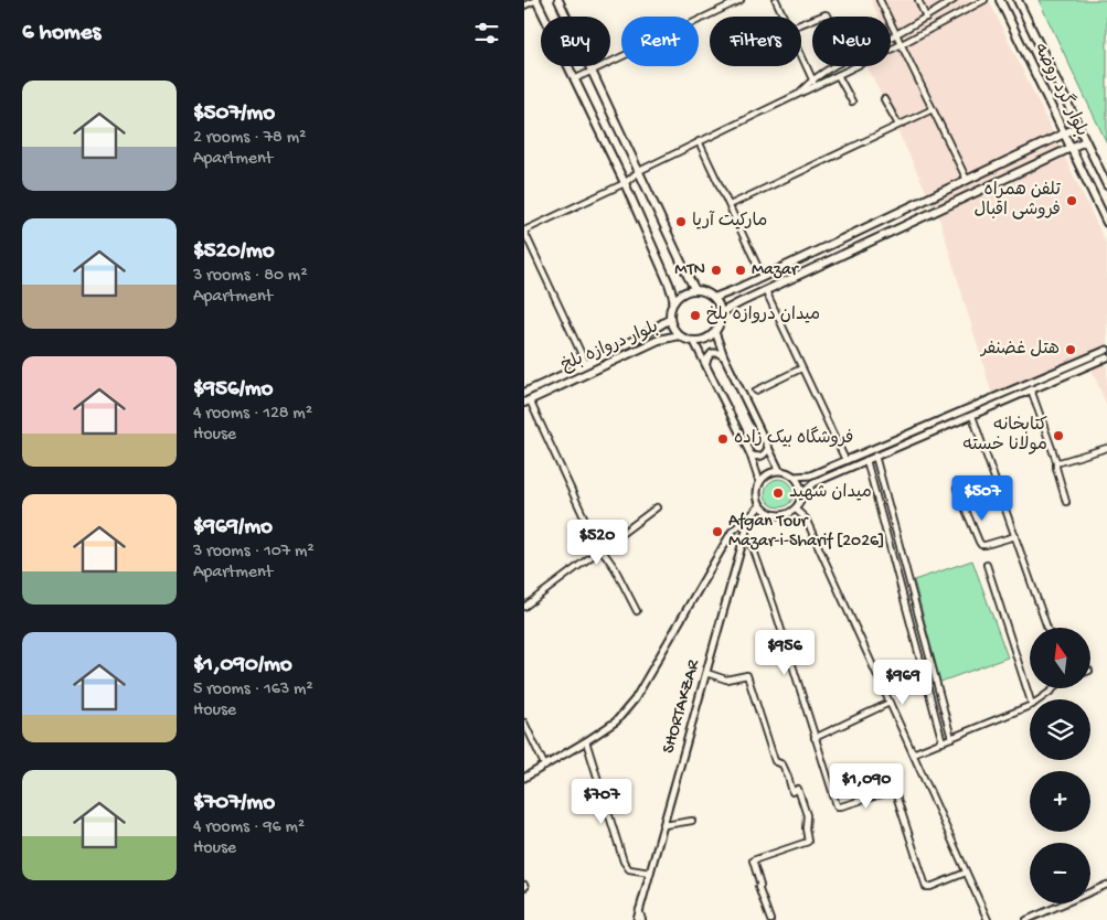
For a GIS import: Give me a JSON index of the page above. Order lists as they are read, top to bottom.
{
  "streets": {
    "main road": ["بلوار گرد روضه", "بلوار دروازه بلخ"],
    "street": ["SHORTAKZAR"]
  },
  "places": [
    "تلفن همراه فروشی اقبال",
    "مارکیت آریا",
    "MTN",
    "Mazar",
    "میدان دروازه بلخ",
    "هتل غضنفر",
    "کتابخانه مولانا خسته",
    "فروشگاه بیک زاده",
    "میدان شهید",
    "Afgan Tour Mazar-i-Sharif [2026]"
  ],
  "north": "top",
  "page": {
    "heading": "6 homes",
    "chip": [
      "Buy",
      "Rent",
      "Filters",
      "New"
    ],
    "list": [
      {
        "name": "$507/mo",
        "note": "2 rooms · 78 m² · Apartment"
      },
      {
        "name": "$520/mo",
        "note": "3 rooms · 80 m² · Apartment"
      },
      {
        "name": "$956/mo",
        "note": "4 rooms · 128 m² · House"
      },
      {
        "name": "$969/mo",
        "note": "3 rooms · 107 m² · Apartment"
      },
      {
        "name": "$1,090/mo",
        "note": "5 rooms · 163 m² · House"
      },
      {
        "name": "$707/mo",
        "note": "4 rooms · 96 m² · House"
      }
    ],
    "price": [
      "$507",
      "$520",
      "$956",
      "$969",
      "$1,090",
      "$707"
    ],
    "map_buttons": ["+", "−"]
  }
}
